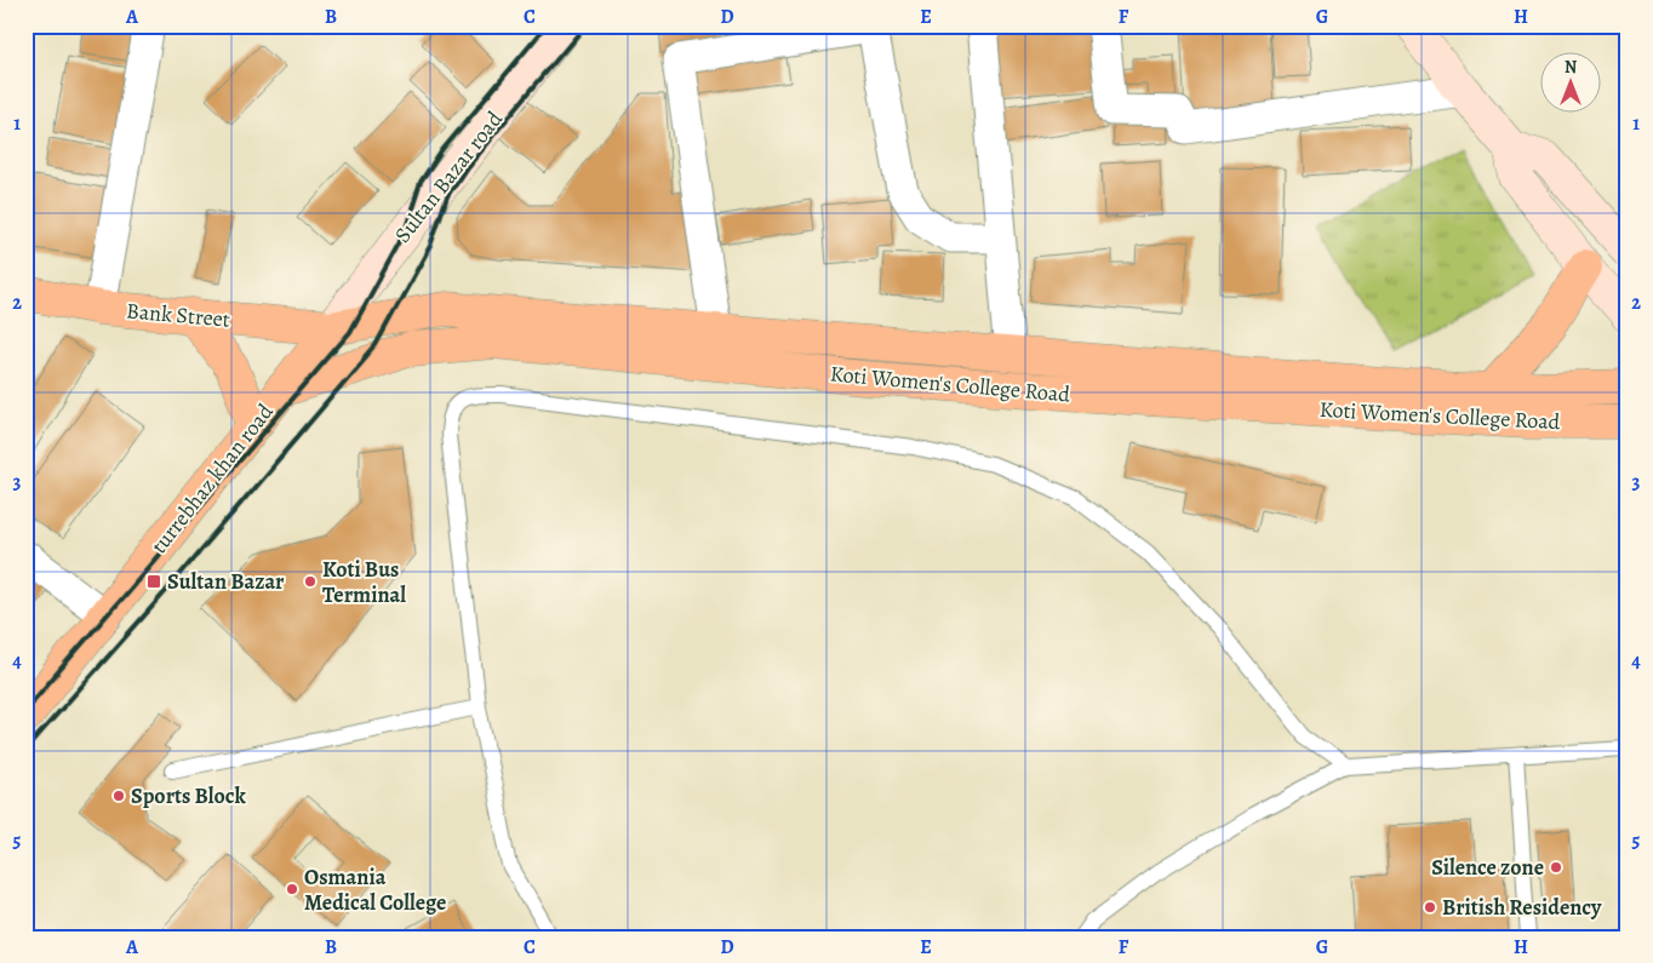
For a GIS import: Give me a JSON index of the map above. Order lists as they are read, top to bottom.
{
  "streets": {
    "main road": [
      "Sultan Bazar road",
      "Bank Street",
      "Koti Women's College Road",
      "turrebhaz khan road"
    ]
  },
  "crossings": [
    ["Sultan Bazar road", "Bank Street"],
    ["Sultan Bazar road", "Koti Women's College Road"],
    ["Sultan Bazar road", "turrebhaz khan road"],
    ["Bank Street", "Koti Women's College Road"],
    ["Bank Street", "turrebhaz khan road"],
    ["Koti Women's College Road", "turrebhaz khan road"]
  ],
  "places": {
    "transit": ["Sultan Bazar"],
    "other": [
      "Koti Bus Terminal",
      "Sports Block",
      "Silence zone",
      "Osmania Medical College",
      "British Residency"
    ]
  },
  "north": "top",
  "grid": {
    "columns": [
      "A",
      "B",
      "C",
      "D",
      "E",
      "F",
      "G",
      "H"
    ],
    "rows": [
      "1",
      "2",
      "3",
      "4",
      "5"
    ]
  }
}
